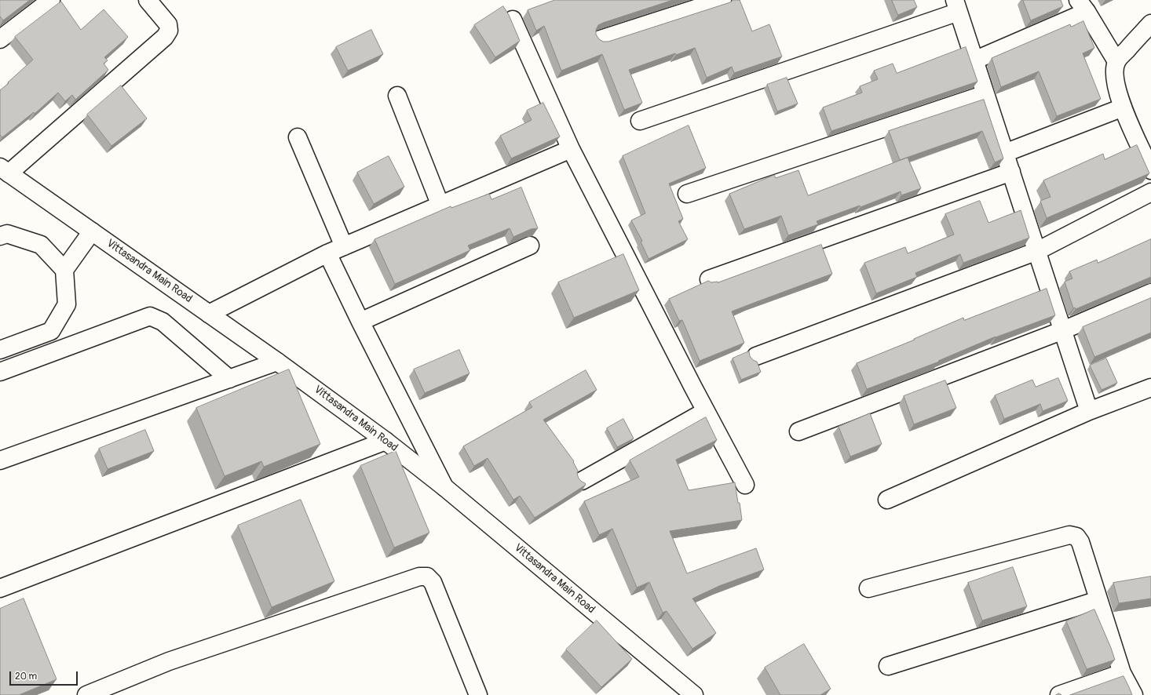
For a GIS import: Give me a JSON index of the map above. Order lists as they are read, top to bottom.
{
  "streets": {
    "street": ["Vittasandra Main Road"]
  },
  "scale_bar": "20 m"
}
